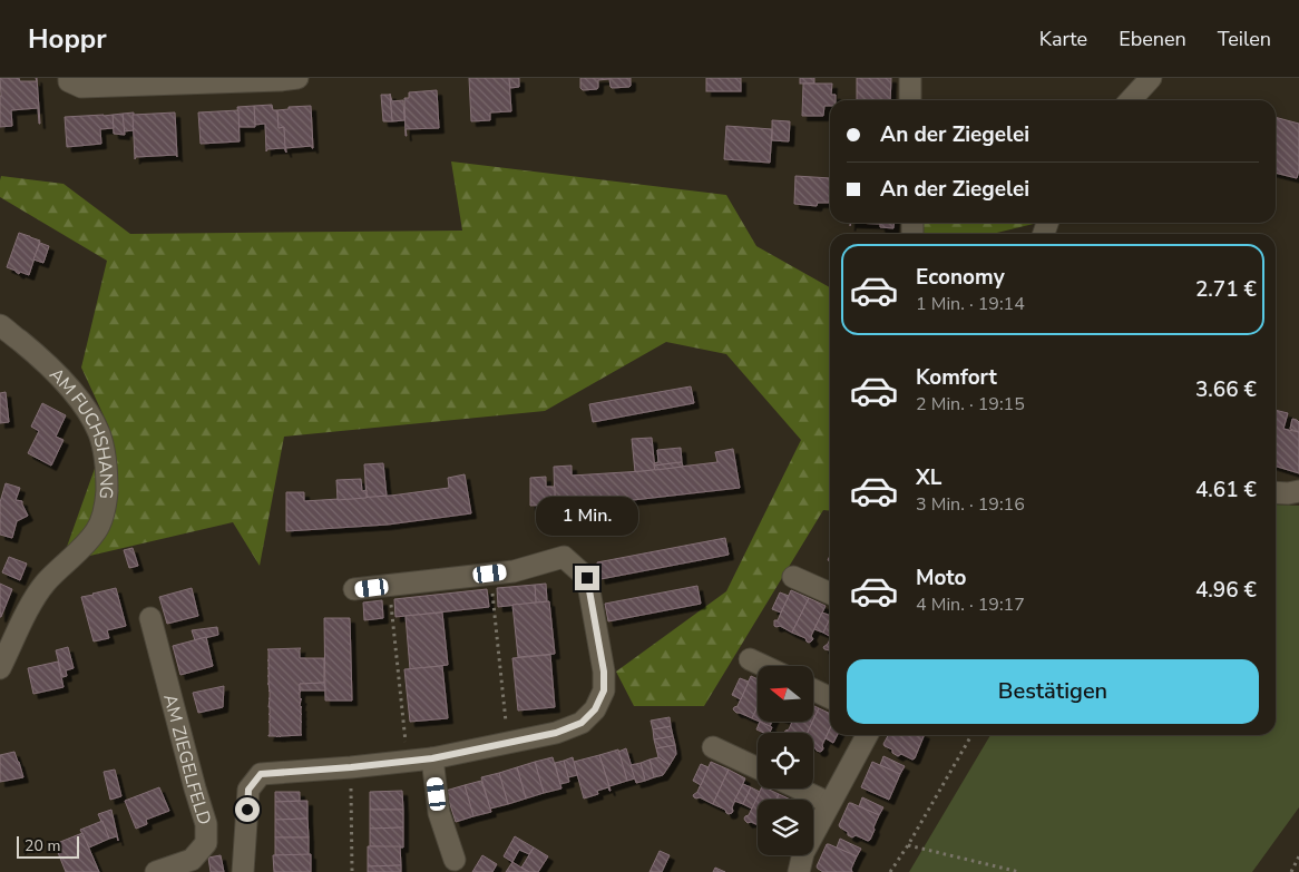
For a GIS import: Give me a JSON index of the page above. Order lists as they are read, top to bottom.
{
  "streets": {
    "street": ["AM FUCHSHANG", "AM ZIEGELFELD"]
  },
  "scale_bar": "20 m",
  "north": "left",
  "page": {
    "header": "Hoppr",
    "nav": ["Karte", "Ebenen", "Teilen"],
    "banner": ["An der Ziegelei", "An der Ziegelei"],
    "list": [
      {
        "name": "Economy",
        "note": "1 Min. · 19:14",
        "value": "2.71 €"
      },
      {
        "name": "Komfort",
        "note": "2 Min. · 19:15",
        "value": "3.66 €"
      },
      {
        "name": "XL",
        "note": "3 Min. · 19:16",
        "value": "4.61 €"
      },
      {
        "name": "Moto",
        "note": "4 Min. · 19:17",
        "value": "4.96 €"
      }
    ],
    "bubble": "1 Min.",
    "buttons": "Bestätigen",
    "scale": "20 m"
  }
}
